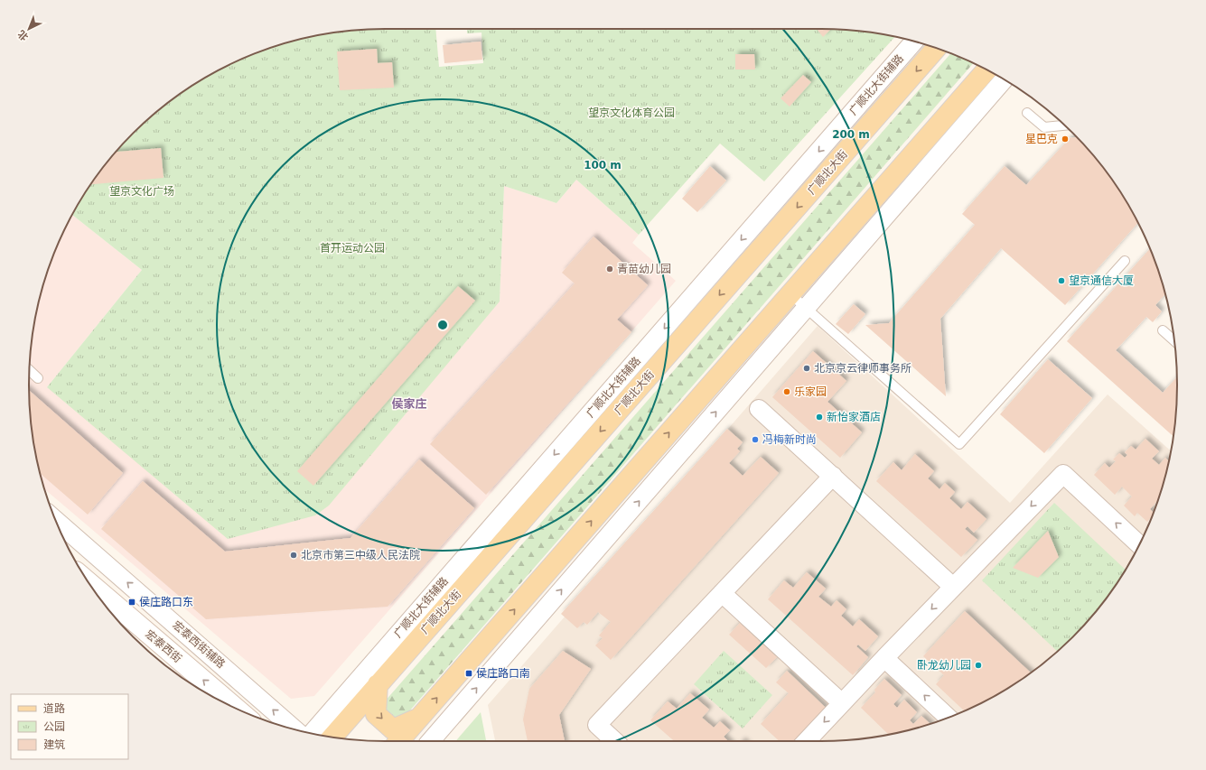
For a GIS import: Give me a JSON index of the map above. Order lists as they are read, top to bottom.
{
  "streets": {
    "main road": ["广顺北大街"],
    "street": ["广顺北大街辅路", "宏泰西街辅路", "宏泰西街"]
  },
  "one_way": ["宏泰西街辅路", "宏泰西街"],
  "districts": ["侯家庄"],
  "parks": ["望京文化体育公园", "望京文化广场", "首开运动公园"],
  "places": {
    "other": [
      "星巴克",
      "青苗幼儿园",
      "望京通信大厦",
      "北京京云律师事务所",
      "乐家园",
      "新怡家酒店",
      "冯梅新时尚",
      "北京市第三中级人民法院",
      "卧龙幼儿园"
    ],
    "transit": ["侯庄路口东", "侯庄路口南"]
  },
  "legend": ["道路", "公园", "建筑"],
  "north": "bottom left",
  "rings": ["200 m", "100 m"]
}
